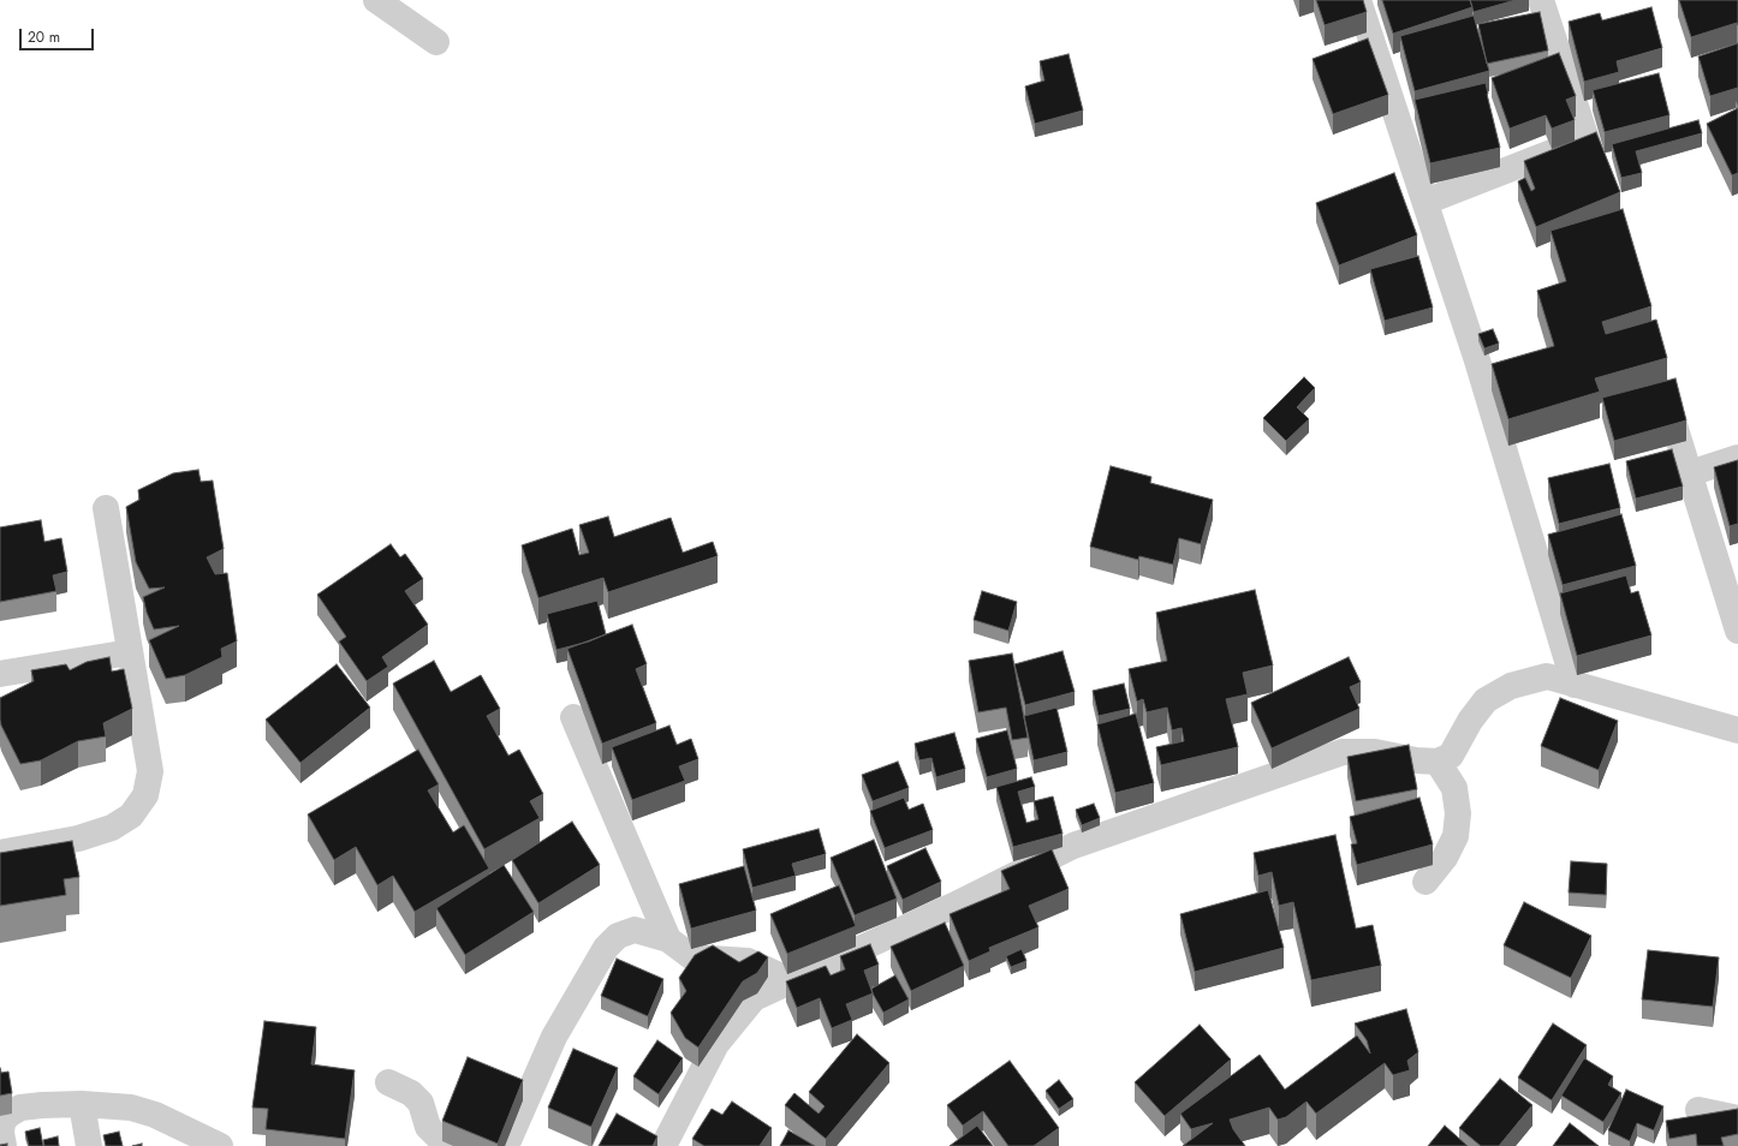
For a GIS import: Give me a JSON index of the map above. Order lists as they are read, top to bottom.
{
  "scale_bar": "20 m"
}
